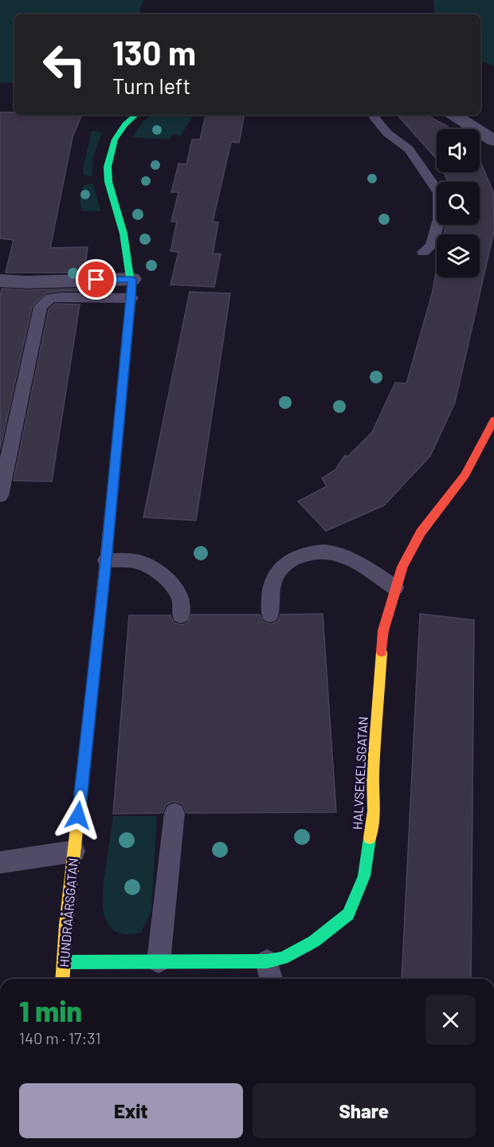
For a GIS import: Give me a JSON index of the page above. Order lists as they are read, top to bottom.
{
  "streets": {
    "street": ["HALVSEKELSGATAN", "HUNDRAÅRSGATAN"]
  },
  "crossings": [
    ["HALVSEKELSGATAN", "HUNDRAÅRSGATAN"]
  ],
  "page": {
    "turn": ["130 m", "Turn left"],
    "heading": ["1 min", "140 m · 17:31"],
    "buttons": ["Exit", "Share"]
  }
}
